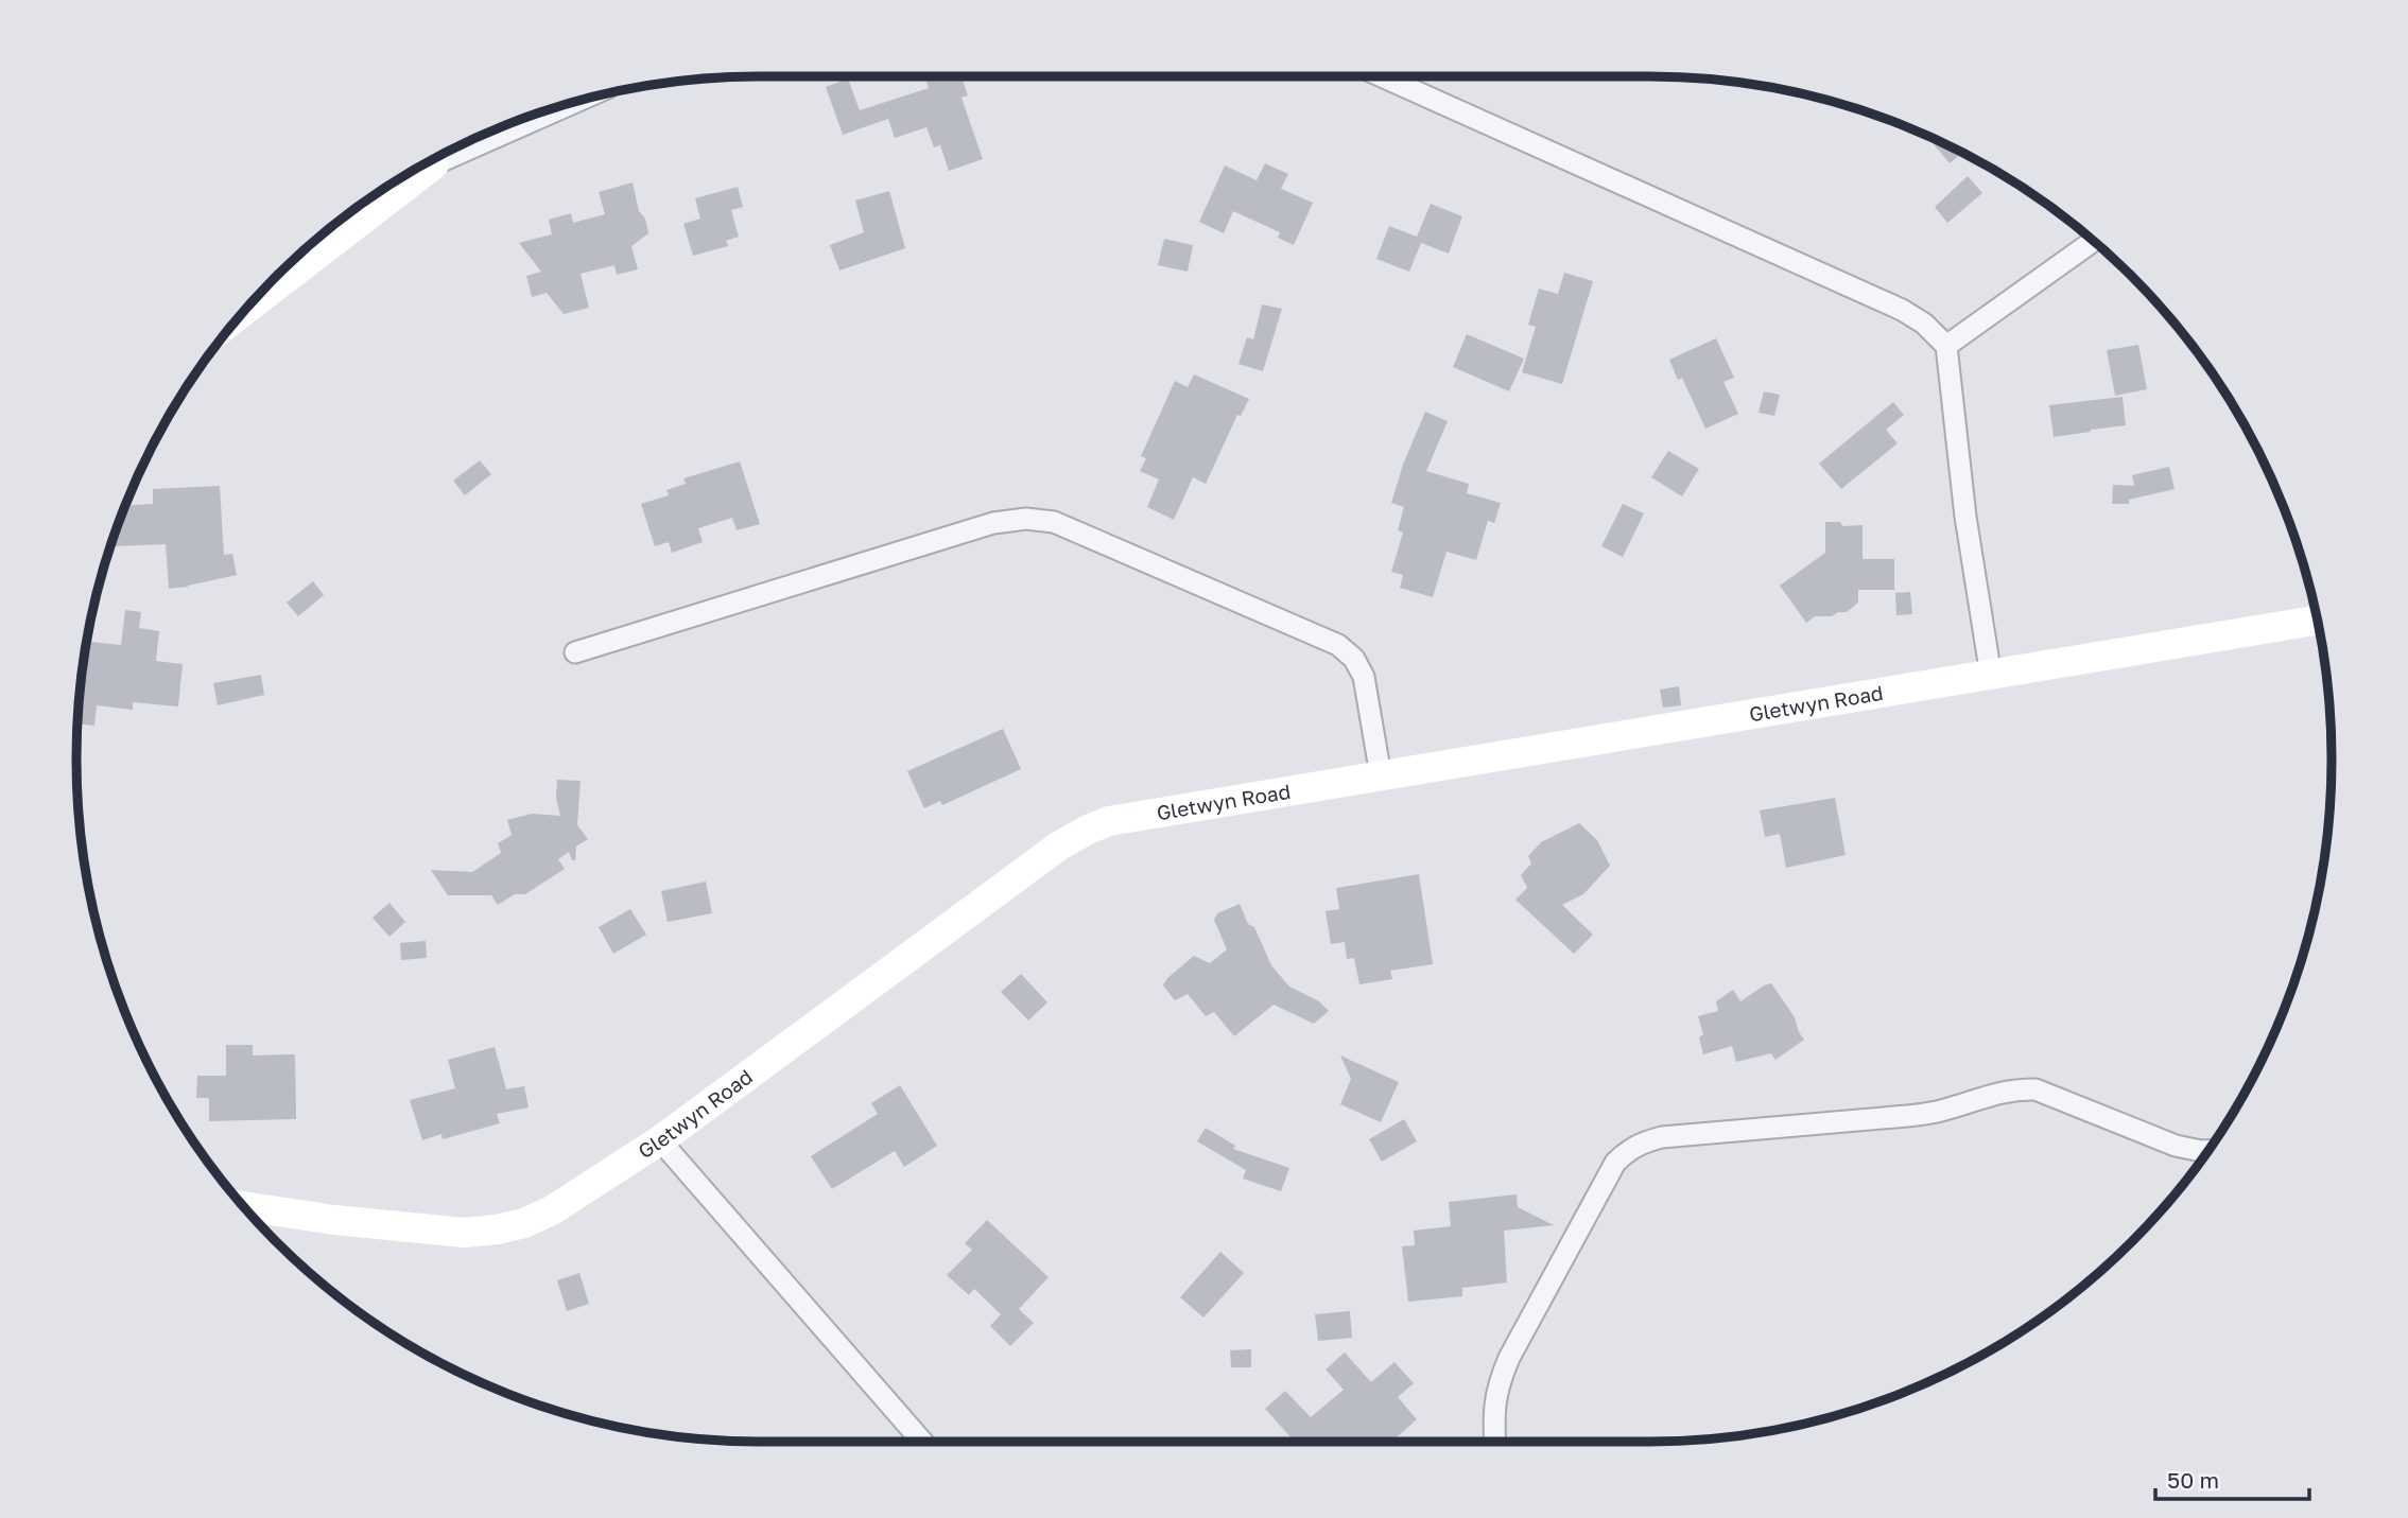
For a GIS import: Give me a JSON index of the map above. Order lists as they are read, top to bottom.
{
  "streets": {
    "street": ["Gletwyn Road"]
  },
  "scale_bar": "50 m"
}
